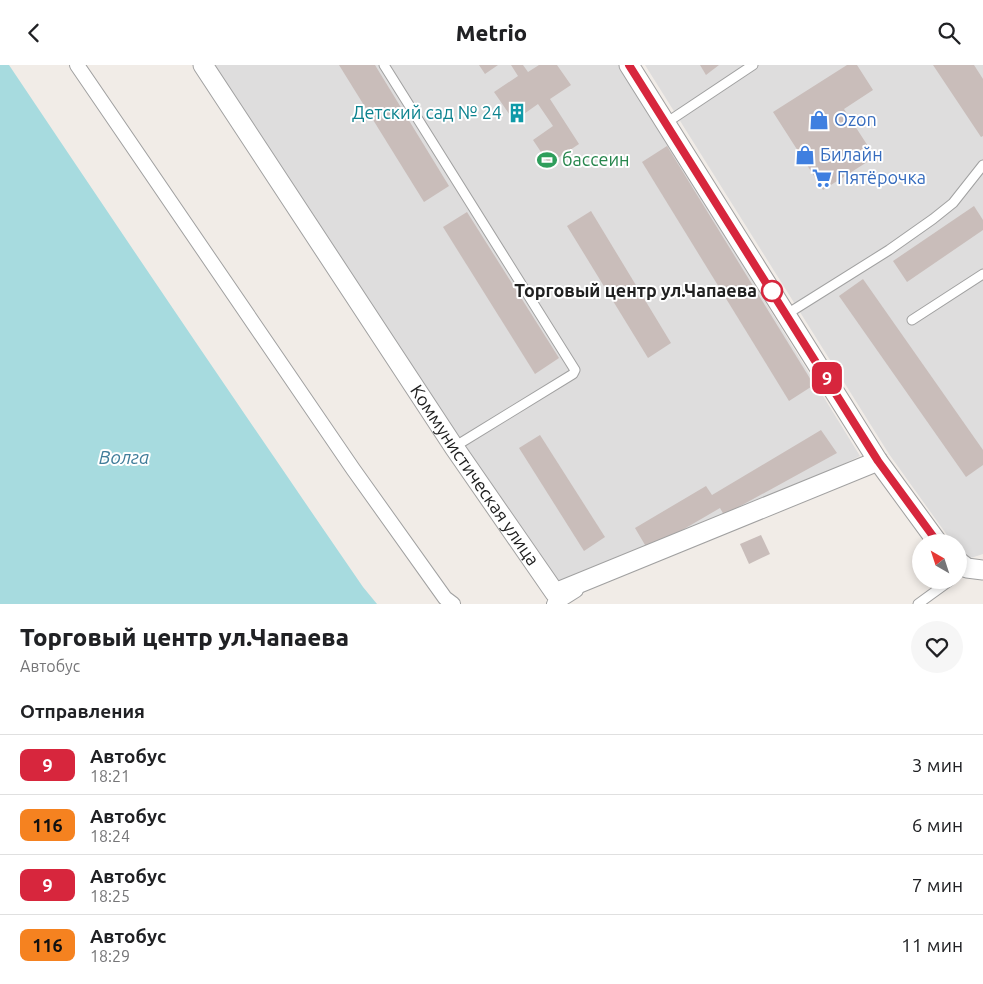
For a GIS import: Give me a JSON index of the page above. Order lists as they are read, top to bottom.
{
  "streets": {
    "street": ["Коммунистическая улица"]
  },
  "water": ["Волга"],
  "places": {
    "building": ["Детский сад № 24"],
    "shop": ["Ozon", "Билайн"],
    "sports": ["бассеин"],
    "supermarket": ["Пятёрочка"],
    "other": ["Торговый центр ул.Чапаева"]
  },
  "lines": ["bus line 9"],
  "north": "top left",
  "page": {
    "header": "Metrio",
    "on_map": "9",
    "heading": [
      ["Торговый центр ул.Чапаева", "Автобус"],
      "Отправления"
    ],
    "list": [
      {
        "mark": "9",
        "name": "Автобус",
        "note": "18:21",
        "value": "3 мин"
      },
      {
        "mark": "116",
        "name": "Автобус",
        "note": "18:24",
        "value": "6 мин"
      },
      {
        "mark": "9",
        "name": "Автобус",
        "note": "18:25",
        "value": "7 мин"
      },
      {
        "mark": "116",
        "name": "Автобус",
        "note": "18:29",
        "value": "11 мин"
      }
    ]
  }
}
